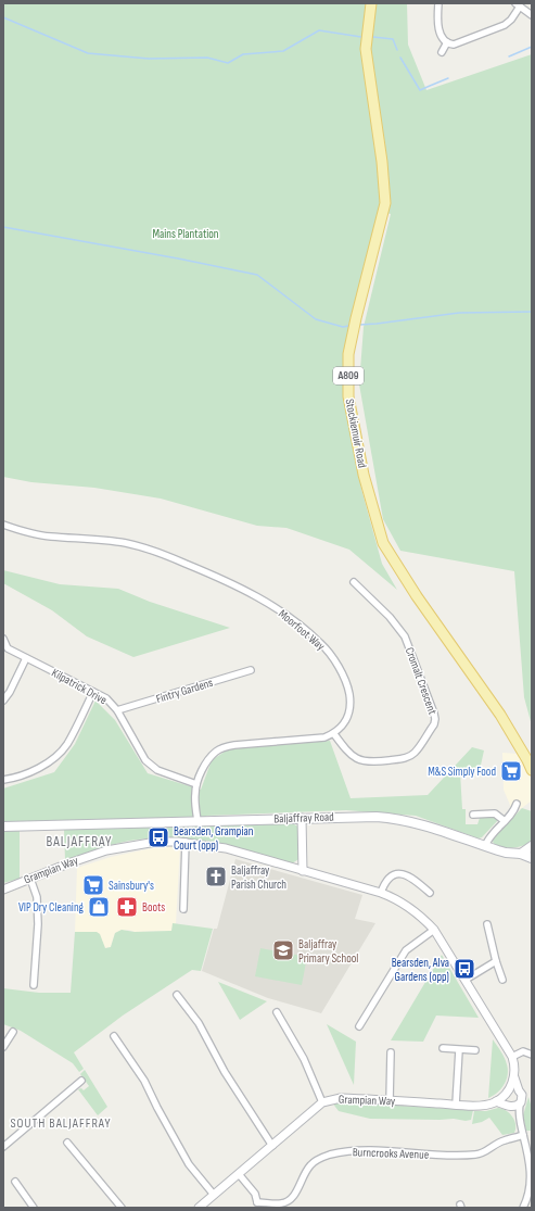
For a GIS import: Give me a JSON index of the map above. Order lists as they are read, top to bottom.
{
  "streets": {
    "main road": ["A809", "Stockiemuir Road", "Baljaffray Road"],
    "street": [
      "Moorfoot Way",
      "Cromalt Crescent",
      "Kilpatrick Drive",
      "Fintry Gardens",
      "Grampian Way",
      "Burncrooks Avenue"
    ]
  },
  "crossings": [
    ["Moorfoot Way", "Cromalt Crescent"],
    ["Kilpatrick Drive", "Fintry Gardens"],
    ["Grampian Way", "Burncrooks Avenue"]
  ],
  "districts": ["BALJAFFRAY", "SOUTH BALJAFFRAY"],
  "parks": ["Mains Plantation"],
  "places": {
    "supermarket": ["M&S Simply Food", "Sainsbury's"],
    "bus stop": ["Bearsden, Grampian Court (opp)", "Bearsden, Alva Gardens (opp)"],
    "church": ["Baljaffray Parish Church"],
    "shop": ["VIP Dry Cleaning"],
    "pharmacy": ["Boots"],
    "school or university": ["Baljaffray Primary School"]
  }
}
